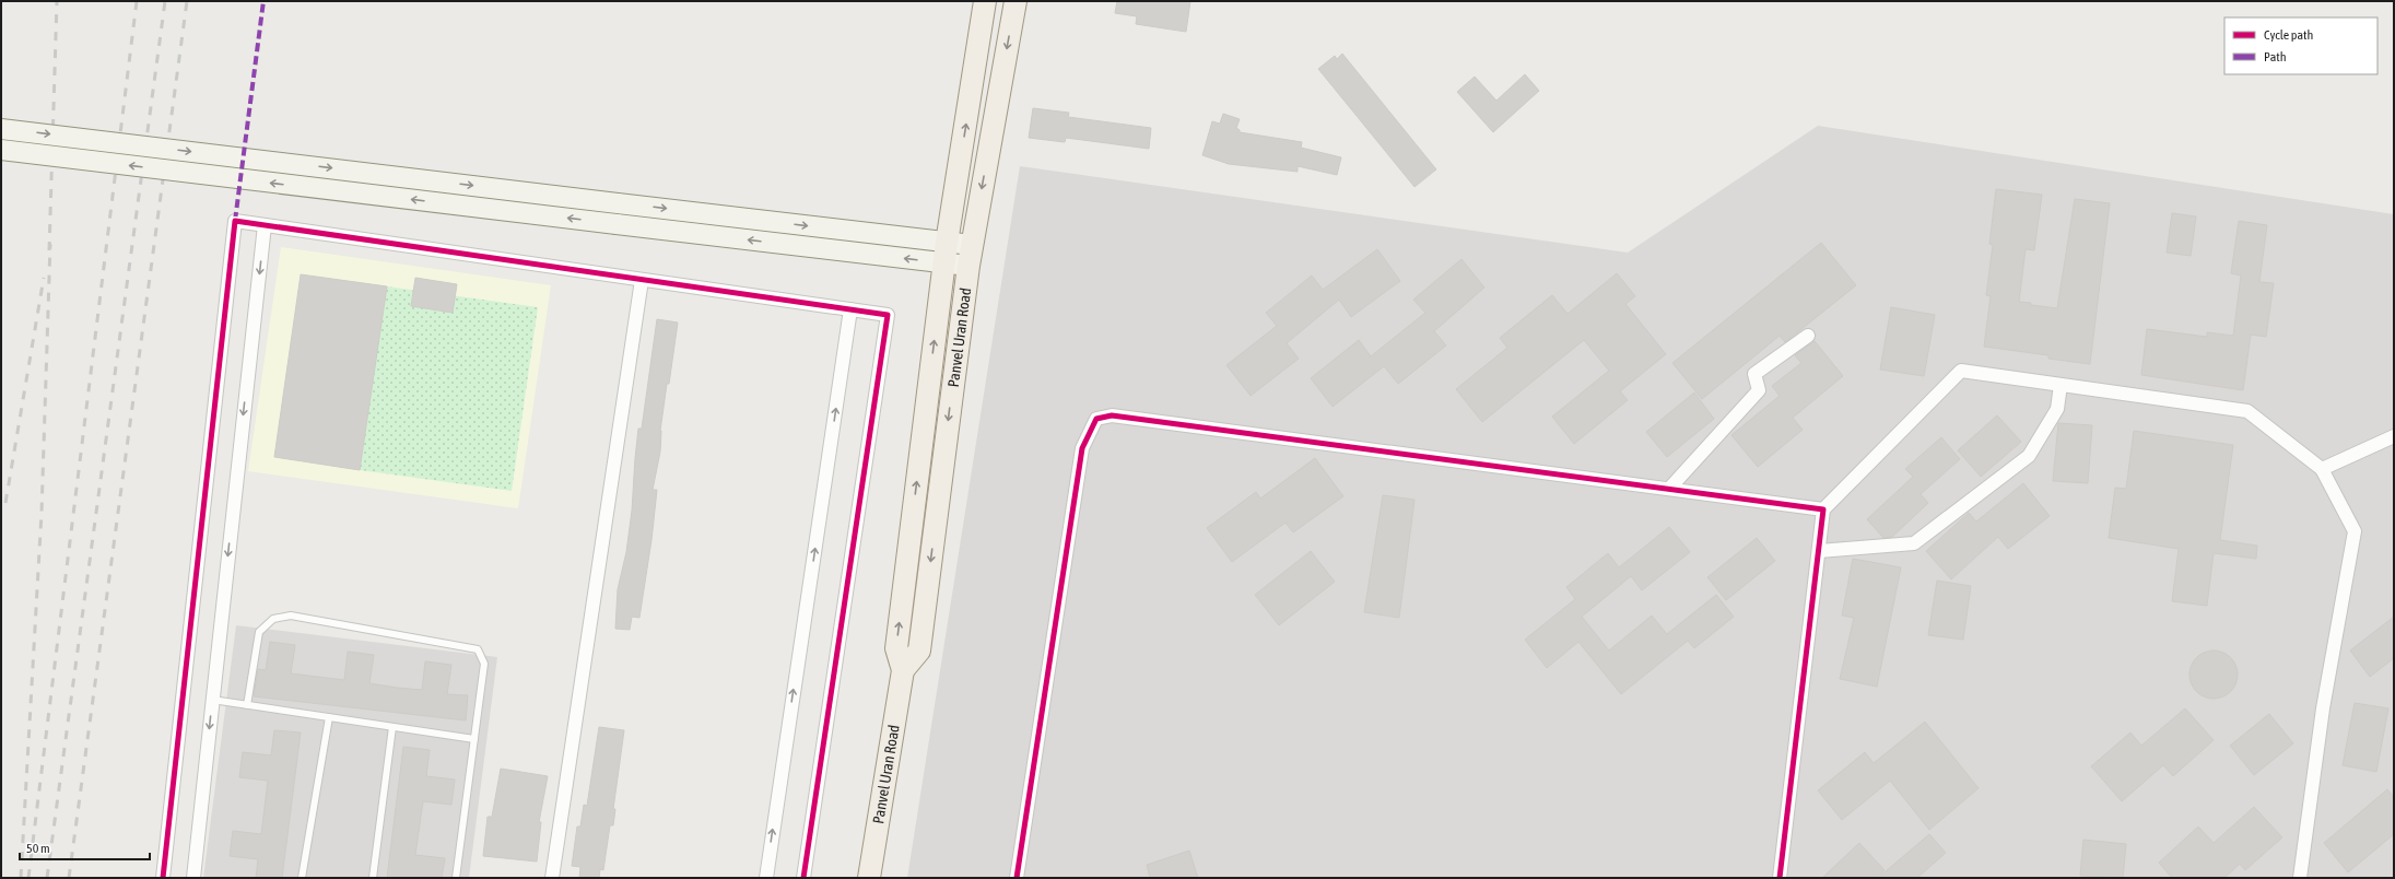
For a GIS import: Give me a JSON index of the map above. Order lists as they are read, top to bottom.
{
  "streets": {
    "main road": ["Panvel Uran Road"]
  },
  "legend": ["Cycle path", "Path"],
  "scale_bar": "50 m"
}
